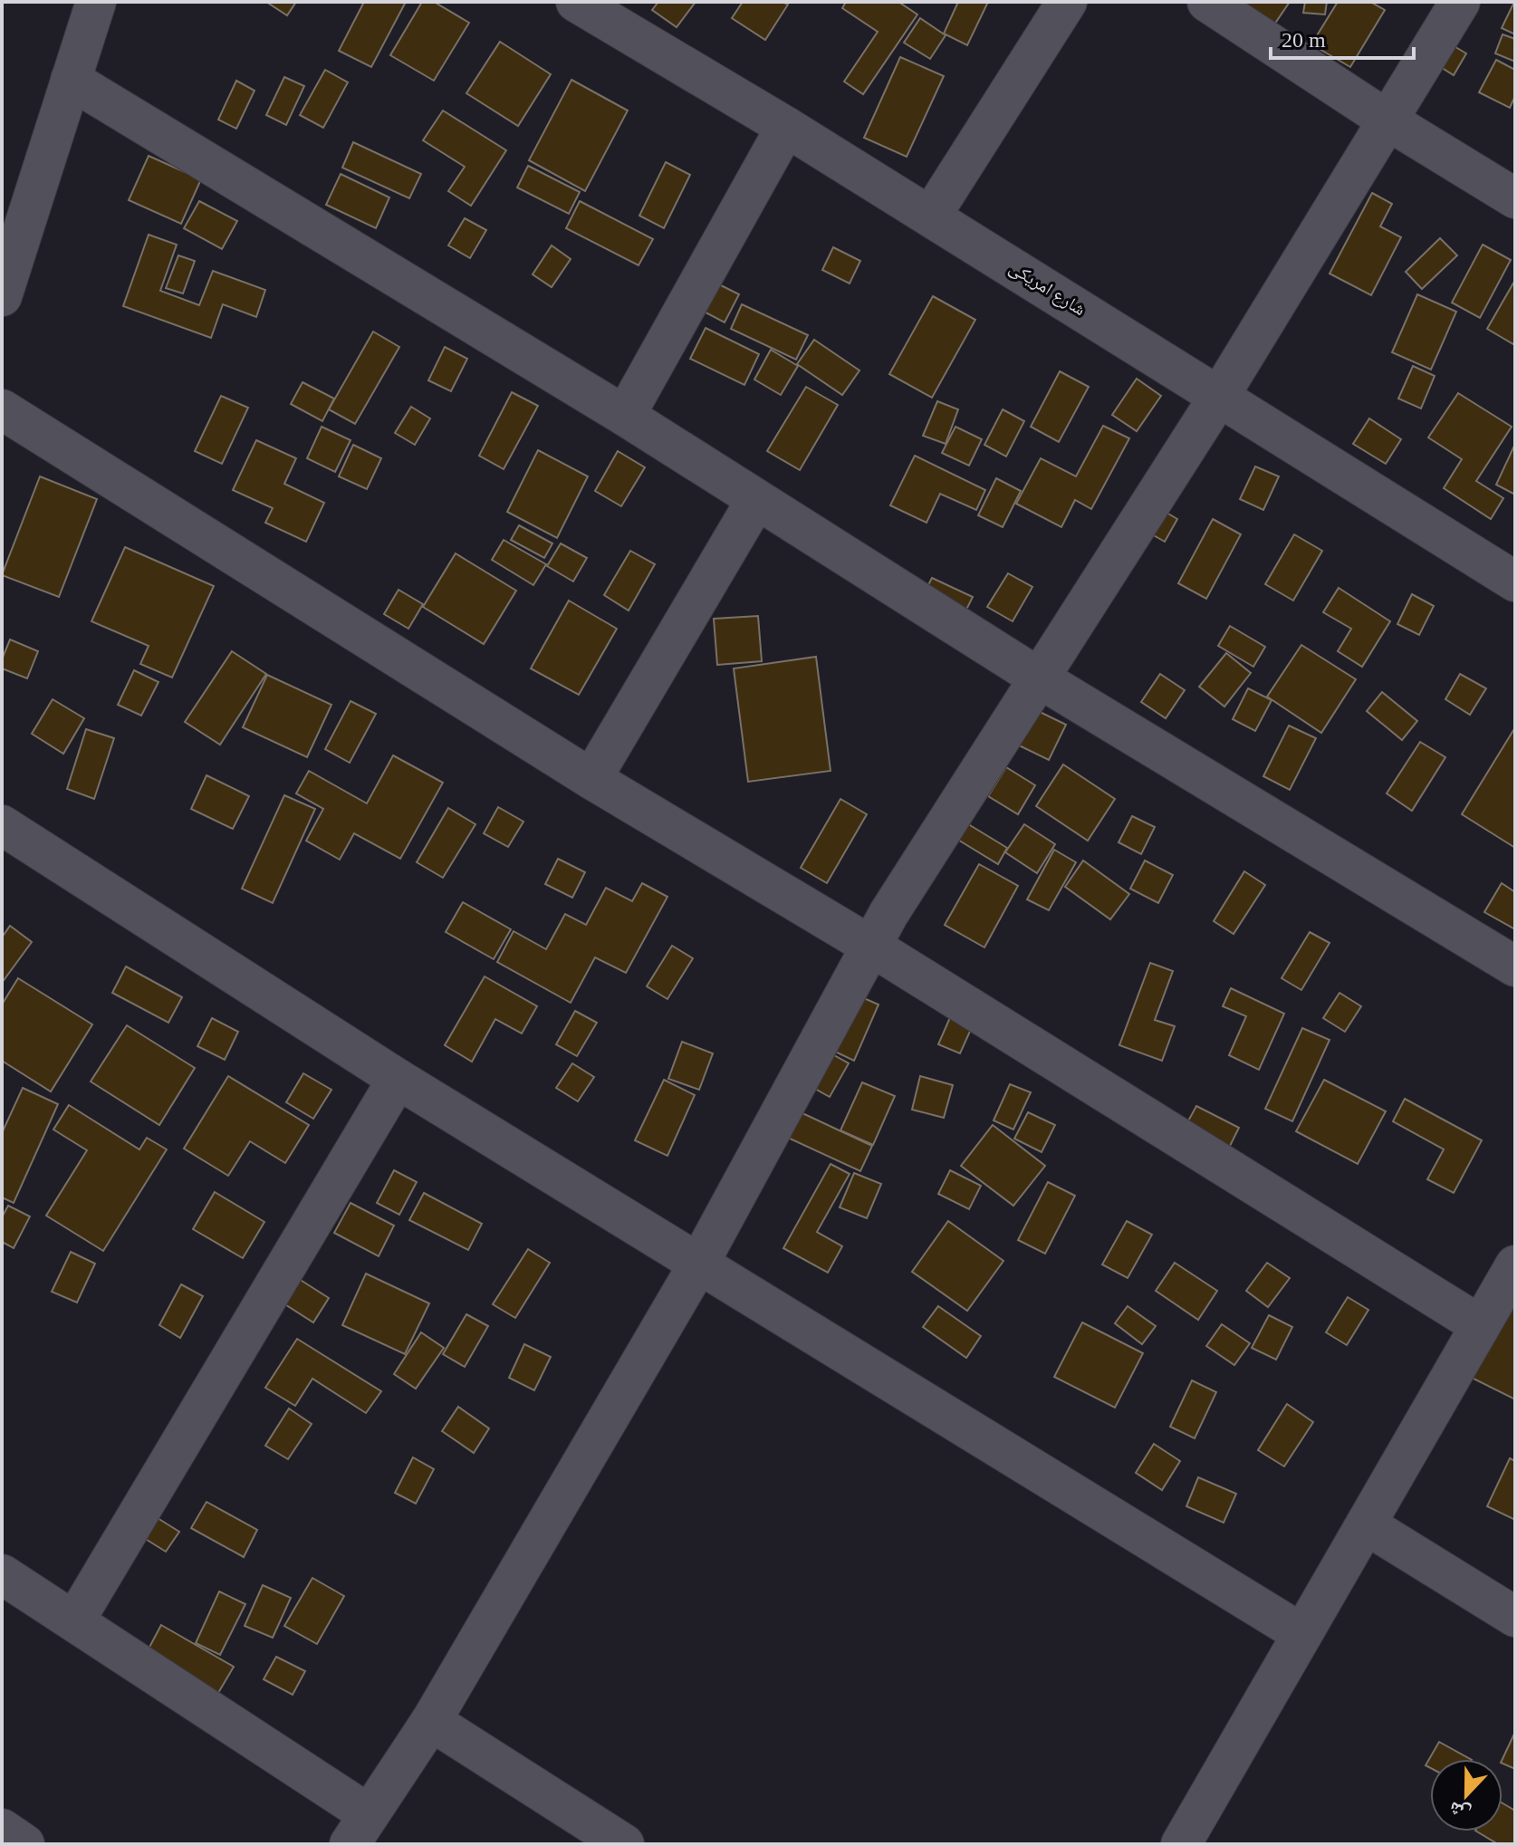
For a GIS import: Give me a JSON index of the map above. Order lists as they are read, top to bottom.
{
  "streets": {
    "street": ["شارع امريكى"]
  },
  "scale_bar": "20 m",
  "north": "bottom"
}
